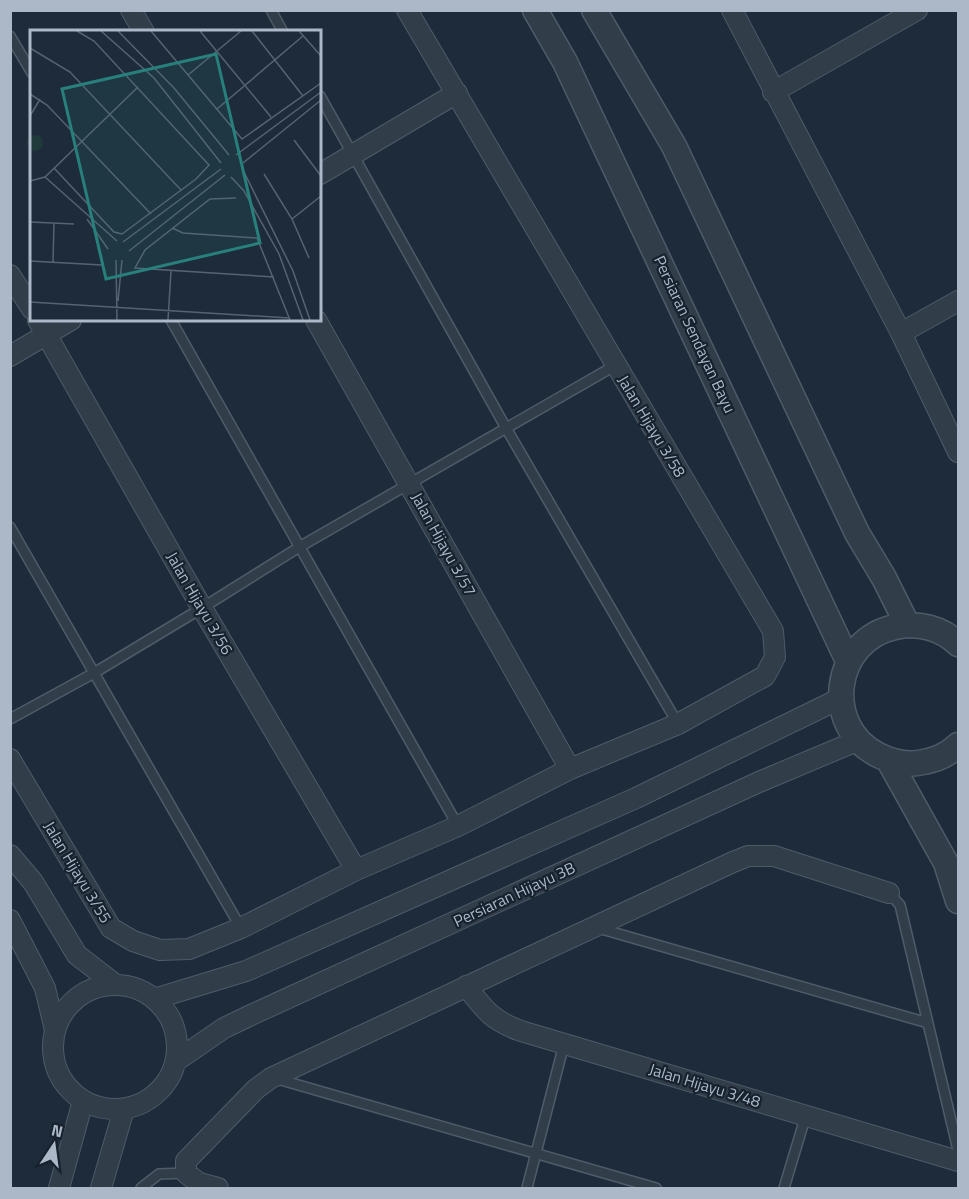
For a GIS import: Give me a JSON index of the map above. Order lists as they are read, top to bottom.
{
  "streets": {
    "street": [
      "Persiaran Sendayan Bayu",
      "Jalan Hijayu 3/58",
      "Jalan Hijayu 3/57",
      "Jalan Hijayu 3/56",
      "Jalan Hijayu 3/55",
      "Persiaran Hijayu 3B",
      "Jalan Hijayu 3/48"
    ]
  },
  "crossings": [
    ["Jalan Hijayu 3/58", "Jalan Hijayu 3/57"],
    ["Jalan Hijayu 3/58", "Jalan Hijayu 3/55"],
    ["Jalan Hijayu 3/56", "Jalan Hijayu 3/55"]
  ],
  "north": "top"
}
